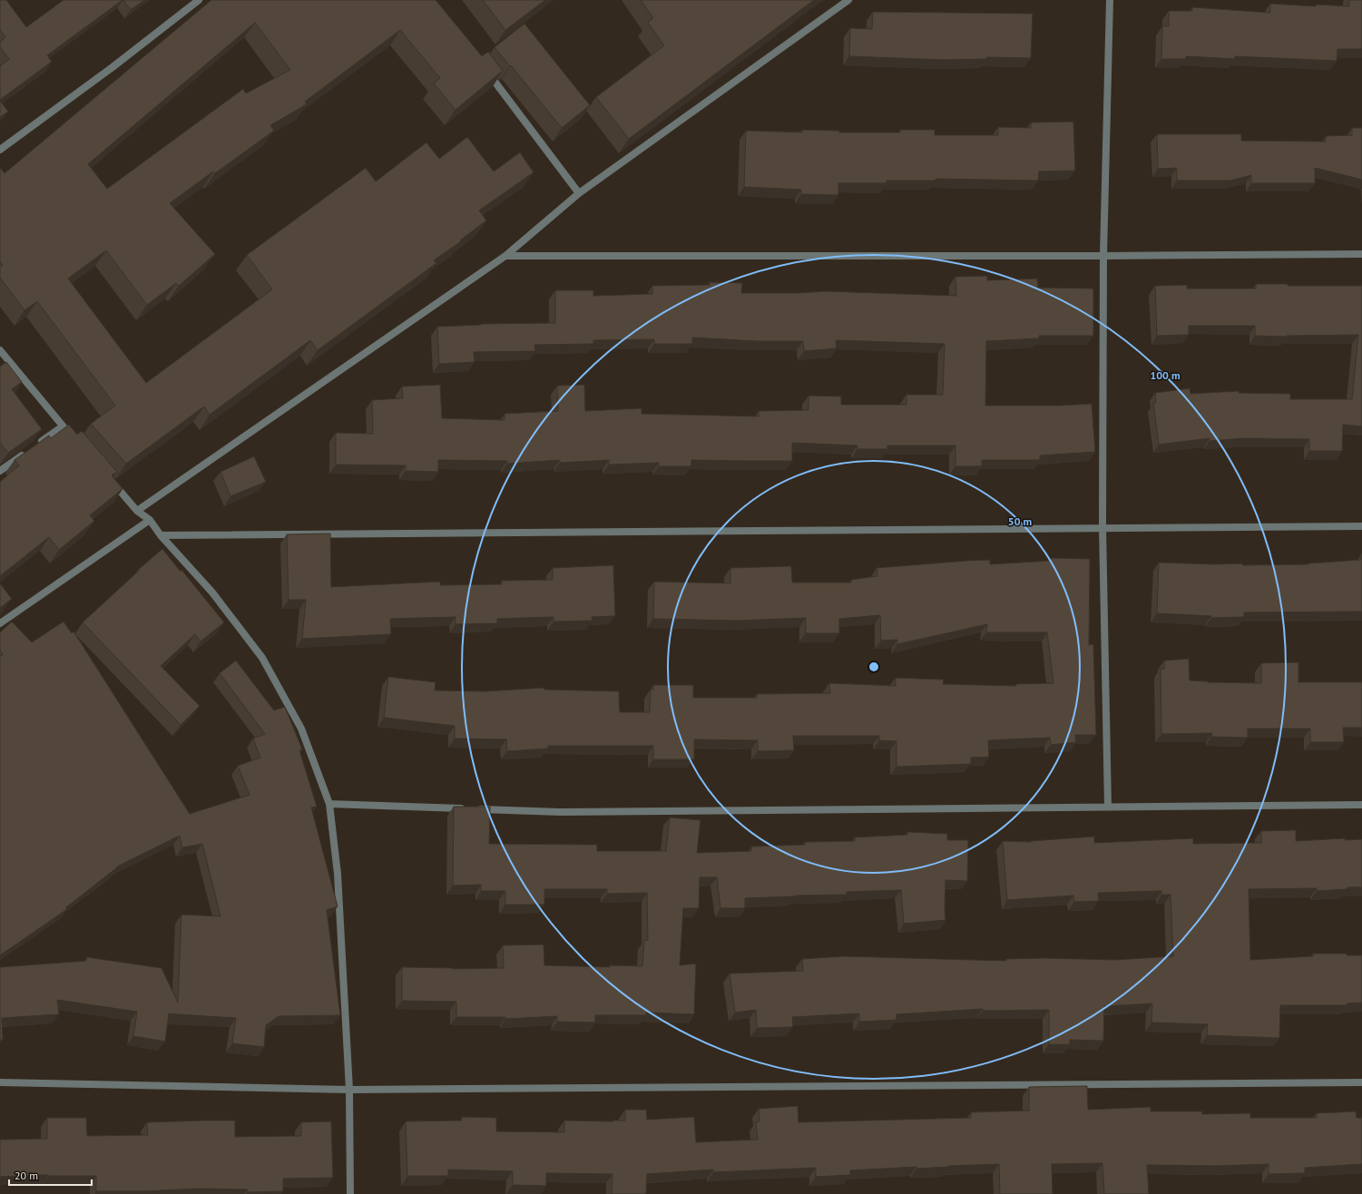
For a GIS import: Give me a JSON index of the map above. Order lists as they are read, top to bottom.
{
  "scale_bar": "20 m",
  "rings": ["100 m", "50 m"]
}
